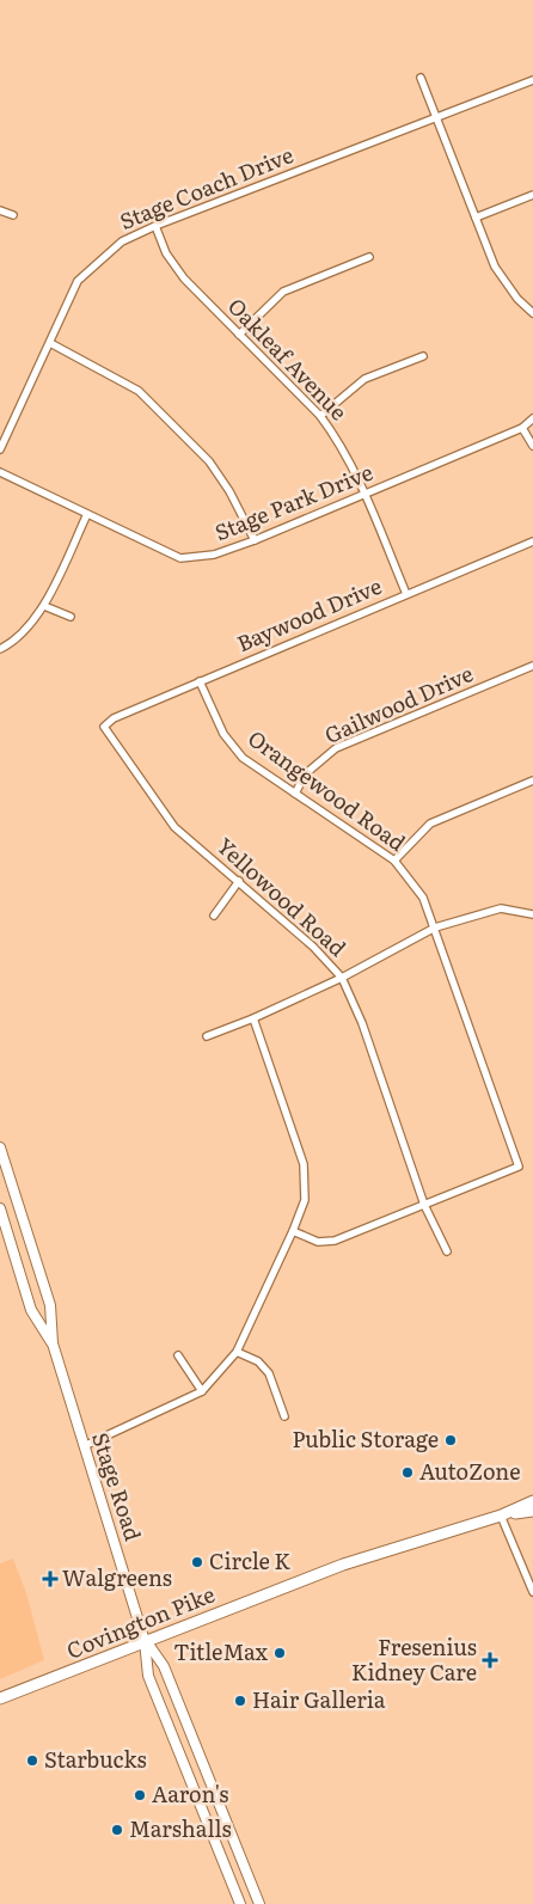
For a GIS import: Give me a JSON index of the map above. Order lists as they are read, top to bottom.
{
  "streets": {
    "main road": ["Stage Road", "Covington Pike"],
    "street": [
      "Stage Coach Drive",
      "Oakleaf Avenue",
      "Stage Park Drive",
      "Baywood Drive",
      "Gailwood Drive",
      "Orangewood Road",
      "Yellowood Road"
    ]
  },
  "crossings": [
    ["Stage Coach Drive", "Oakleaf Avenue"],
    ["Oakleaf Avenue", "Stage Park Drive"],
    ["Oakleaf Avenue", "Baywood Drive"],
    ["Baywood Drive", "Orangewood Road"],
    ["Baywood Drive", "Yellowood Road"],
    ["Gailwood Drive", "Orangewood Road"],
    ["Orangewood Road", "Yellowood Road"],
    ["Stage Road", "Covington Pike"]
  ],
  "places": {
    "other": [
      "Public Storage",
      "AutoZone",
      "Circle K",
      "TitleMax",
      "Hair Galleria",
      "Starbucks",
      "Aaron's",
      "Marshalls"
    ],
    "health": ["Walgreens", "Fresenius Kidney Care"]
  }
}
